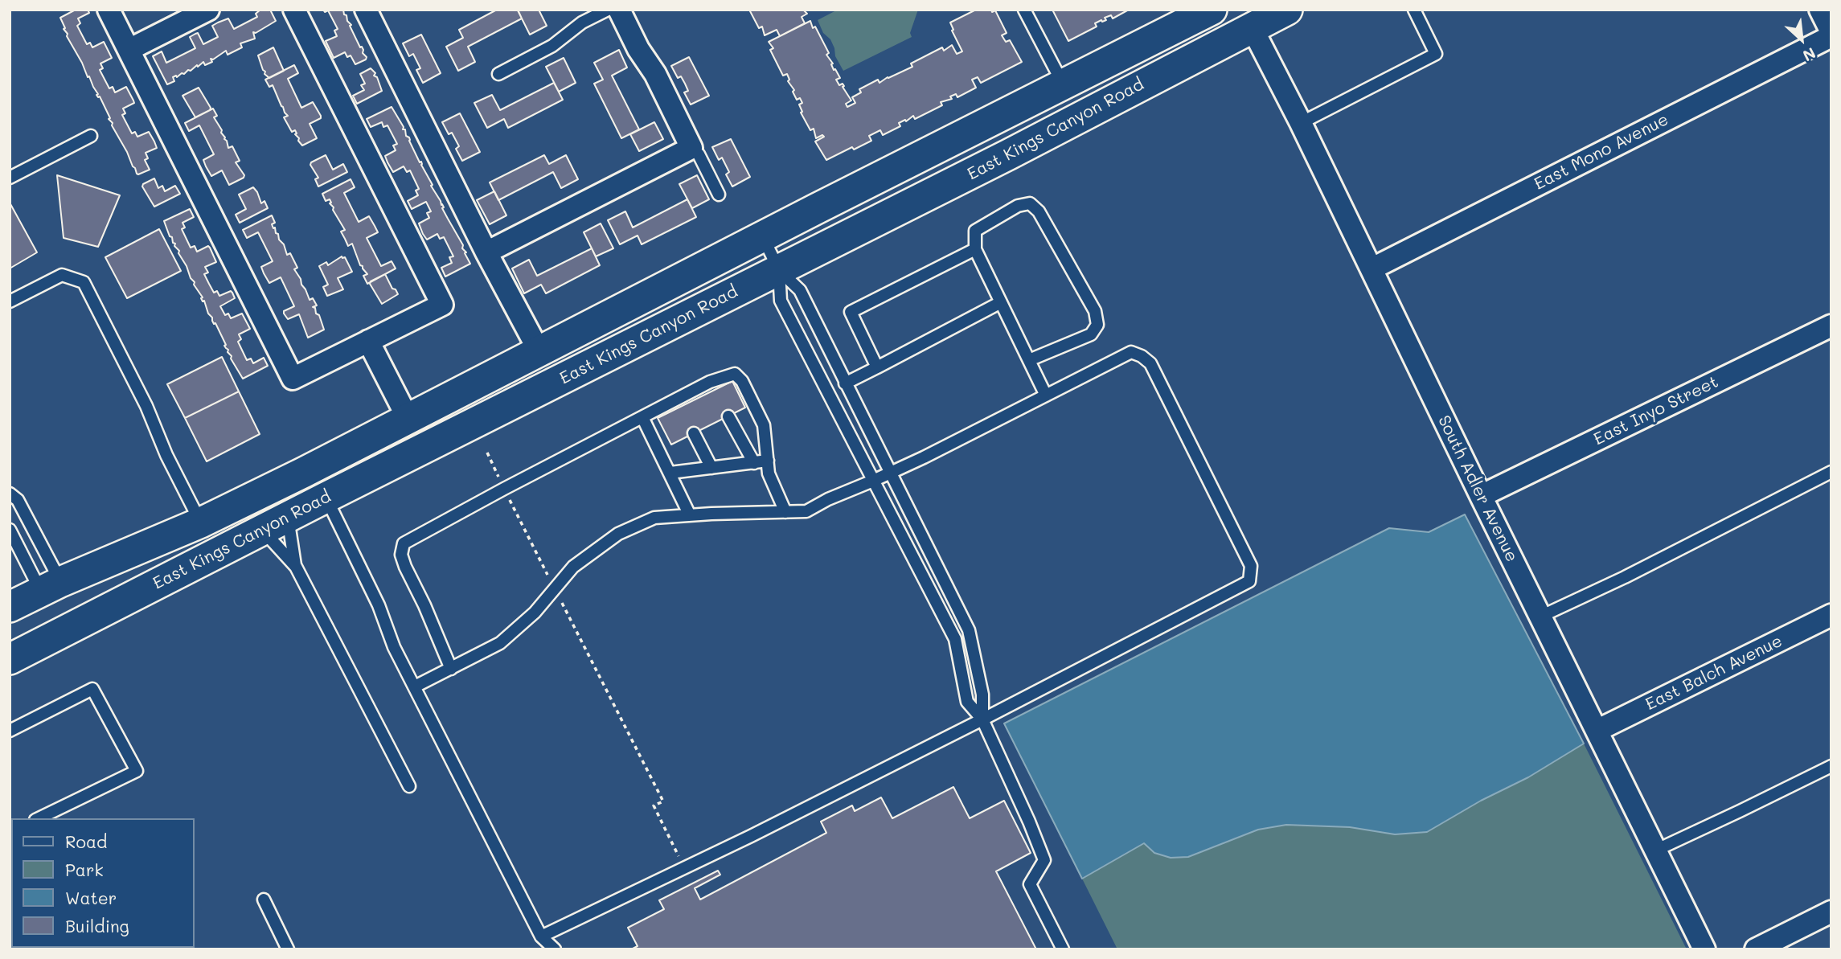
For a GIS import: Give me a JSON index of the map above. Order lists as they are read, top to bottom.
{
  "streets": {
    "main road": ["East Kings Canyon Road"],
    "street": [
      "East Mono Avenue",
      "East Inyo Street",
      "South Adler Avenue",
      "East Balch Avenue"
    ]
  },
  "crossings": [
    ["East Kings Canyon Road", "South Adler Avenue"],
    ["East Mono Avenue", "South Adler Avenue"],
    ["East Inyo Street", "South Adler Avenue"],
    ["South Adler Avenue", "East Balch Avenue"]
  ],
  "legend": [
    "Road",
    "Park",
    "Water",
    "Building"
  ],
  "north": "bottom right"
}
